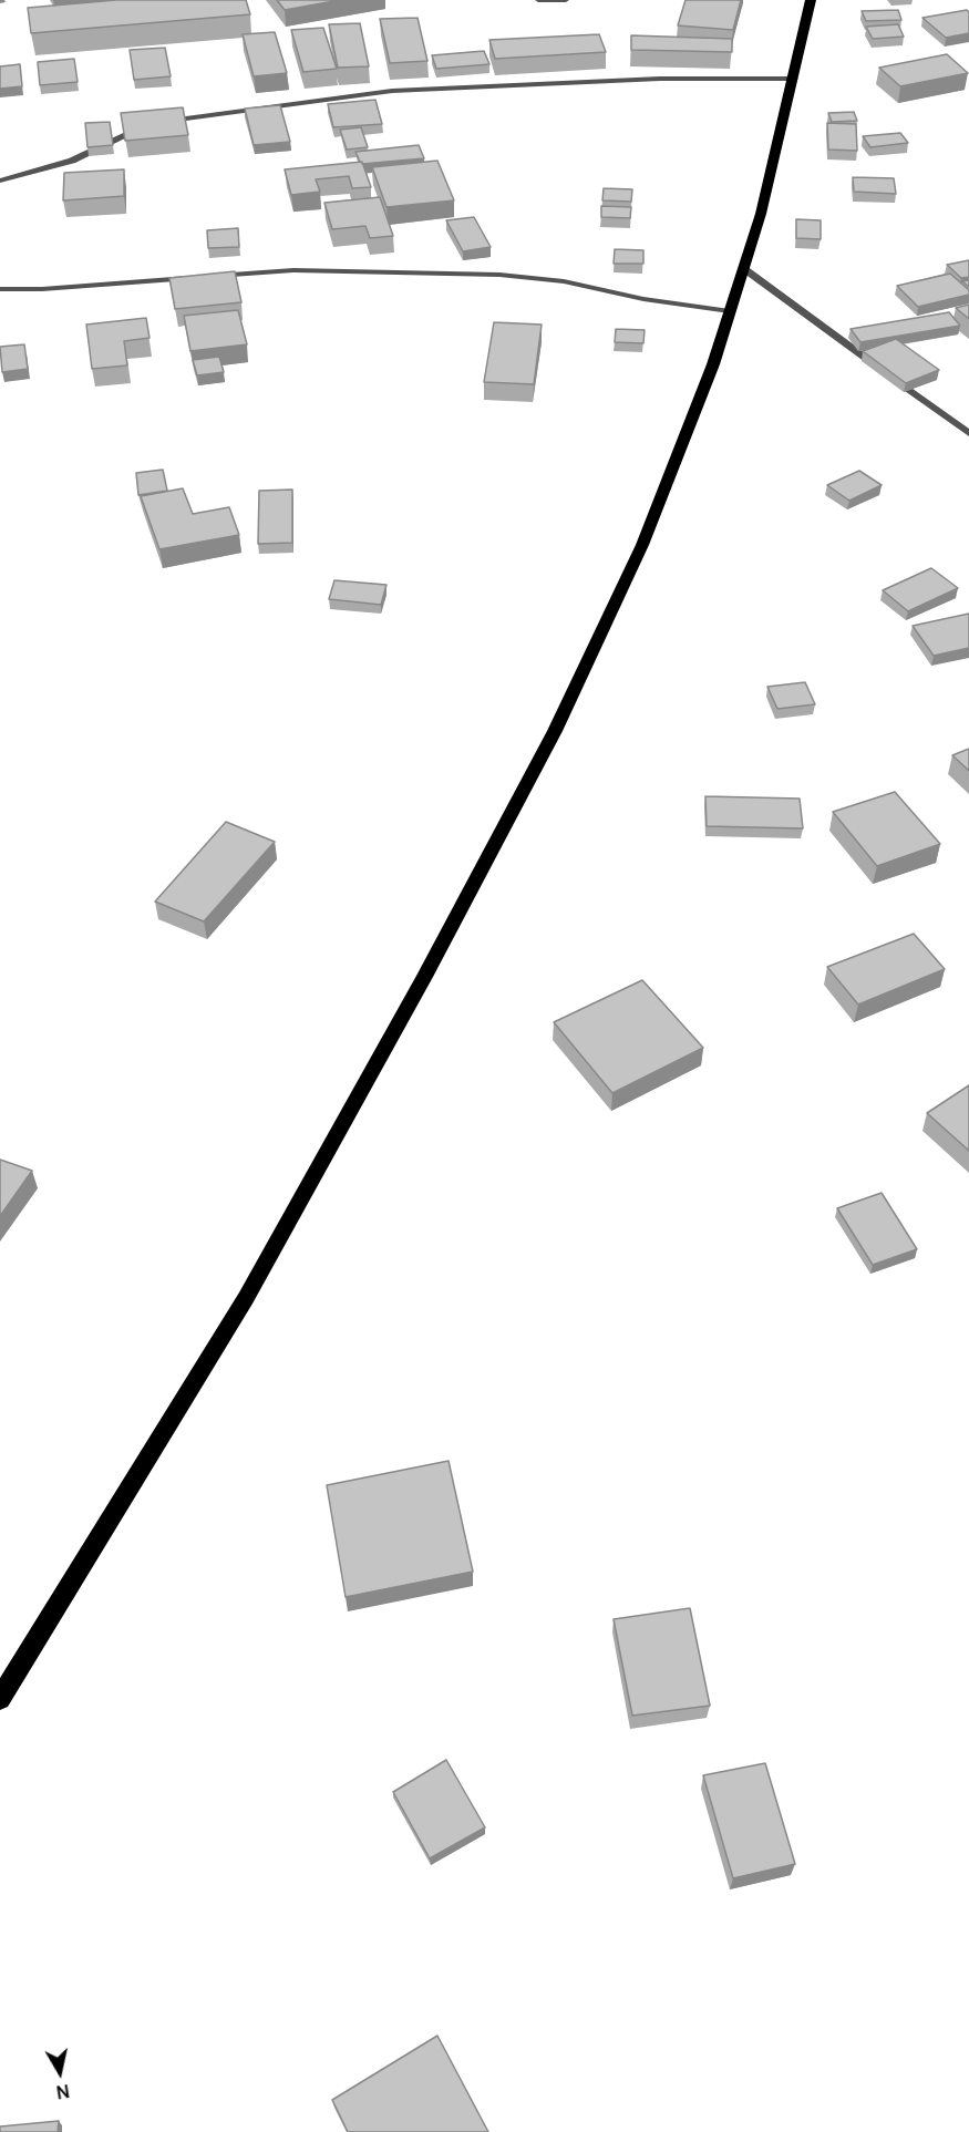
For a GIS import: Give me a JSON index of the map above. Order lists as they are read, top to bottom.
{
  "north": "bottom"
}
